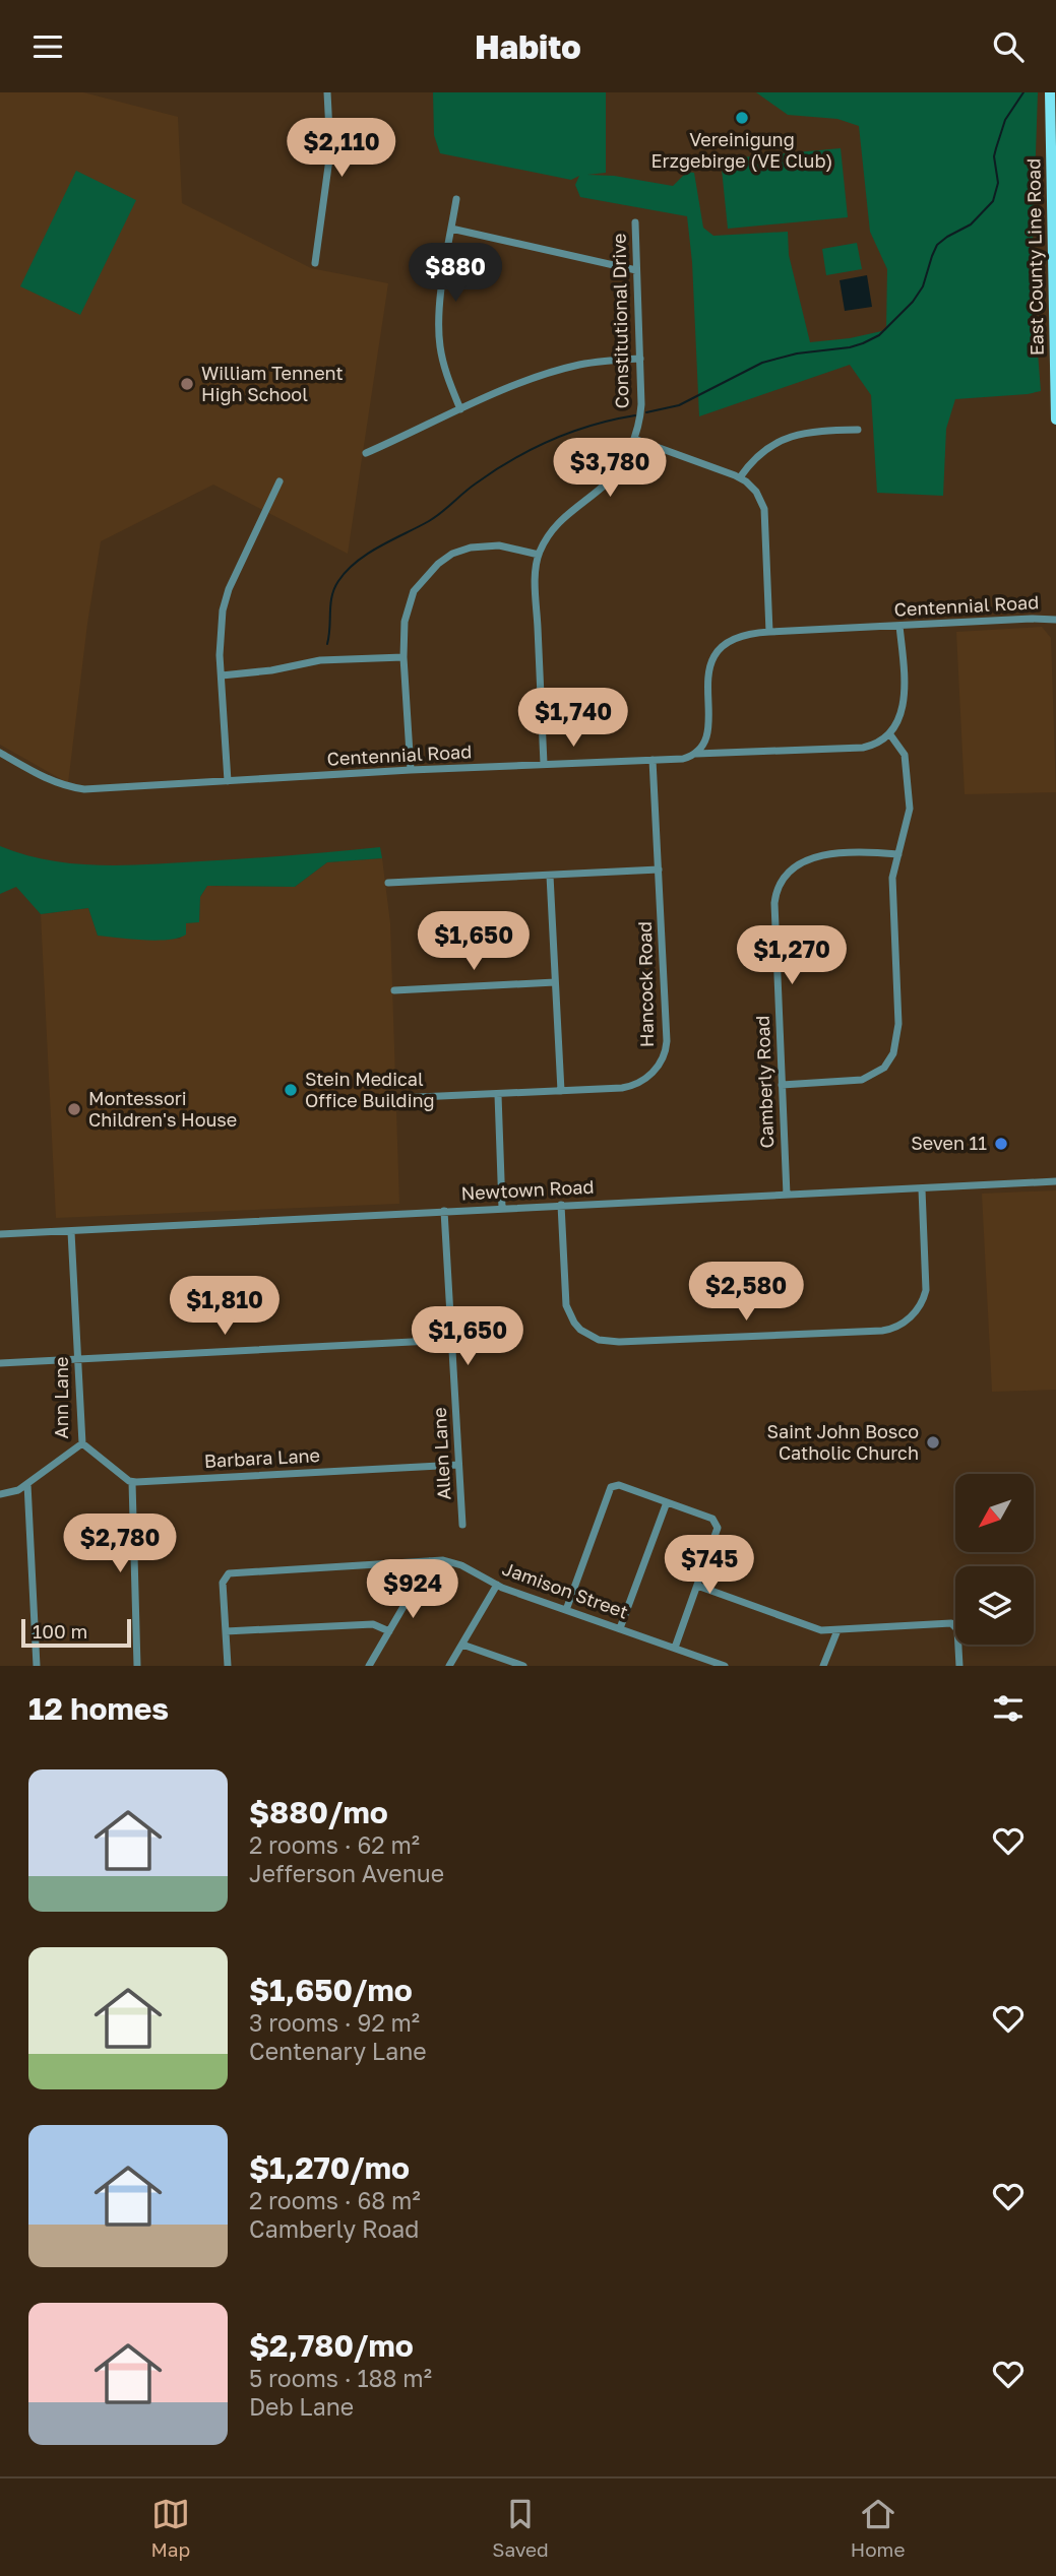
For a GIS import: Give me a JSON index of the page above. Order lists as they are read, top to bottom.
{
  "streets": {
    "main road": ["East County Line Road"],
    "street": [
      "Constitutional Drive",
      "Centennial Road",
      "Hancock Road",
      "Camberly Road",
      "Newtown Road",
      "Ann Lane",
      "Allen Lane",
      "Barbara Lane",
      "Jamison Street"
    ]
  },
  "crossings": [
    ["Constitutional Drive", "Centennial Road"],
    ["Centennial Road", "Hancock Road"],
    ["Camberly Road", "Newtown Road"],
    ["Newtown Road", "Ann Lane"],
    ["Newtown Road", "Allen Lane"],
    ["Allen Lane", "Barbara Lane"]
  ],
  "places": [
    "Vereinigung Erzgebirge (VE Club)",
    "William Tennent High School",
    "Stein Medical Office Building",
    "Montessori Children's House",
    "Seven 11",
    "Saint John Bosco Catholic Church"
  ],
  "scale_bar": "100 m",
  "north": "bottom left",
  "page": {
    "header": "Habito",
    "price": [
      "$2,110",
      "$880",
      "$3,780",
      "$1,740",
      "$1,650",
      "$1,270",
      "$2,580",
      "$1,810",
      "$1,650",
      "$2,780",
      "$745",
      "$924"
    ],
    "scale": "100 m",
    "heading": "12 homes",
    "list": [
      {
        "name": "$880/mo",
        "note": "2 rooms · 62 m² · Jefferson Avenue"
      },
      {
        "name": "$1,650/mo",
        "note": "3 rooms · 92 m² · Centenary Lane"
      },
      {
        "name": "$1,270/mo",
        "note": "2 rooms · 68 m² · Camberly Road"
      },
      {
        "name": "$2,780/mo",
        "note": "5 rooms · 188 m² · Deb Lane"
      }
    ],
    "tabs": ["Map", "Saved", "Home"]
  }
}
